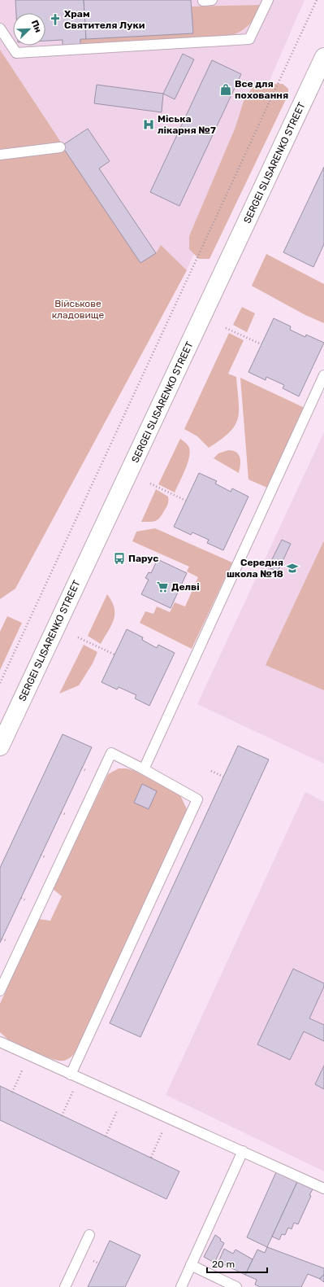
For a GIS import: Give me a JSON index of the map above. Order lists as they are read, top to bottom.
{
  "streets": {
    "street": ["SERGEI SLISARENKO STREET"]
  },
  "parks": ["Військове кладовище"],
  "places": {
    "church": ["Храм Святителя Луки"],
    "shop": ["Все для поховання"],
    "hospital": ["Міська лікарня №7"],
    "bus stop": ["Парус"],
    "school or university": ["Середня школа №18"],
    "supermarket": ["Делві"]
  },
  "scale_bar": "20 m",
  "north": "top right"
}
